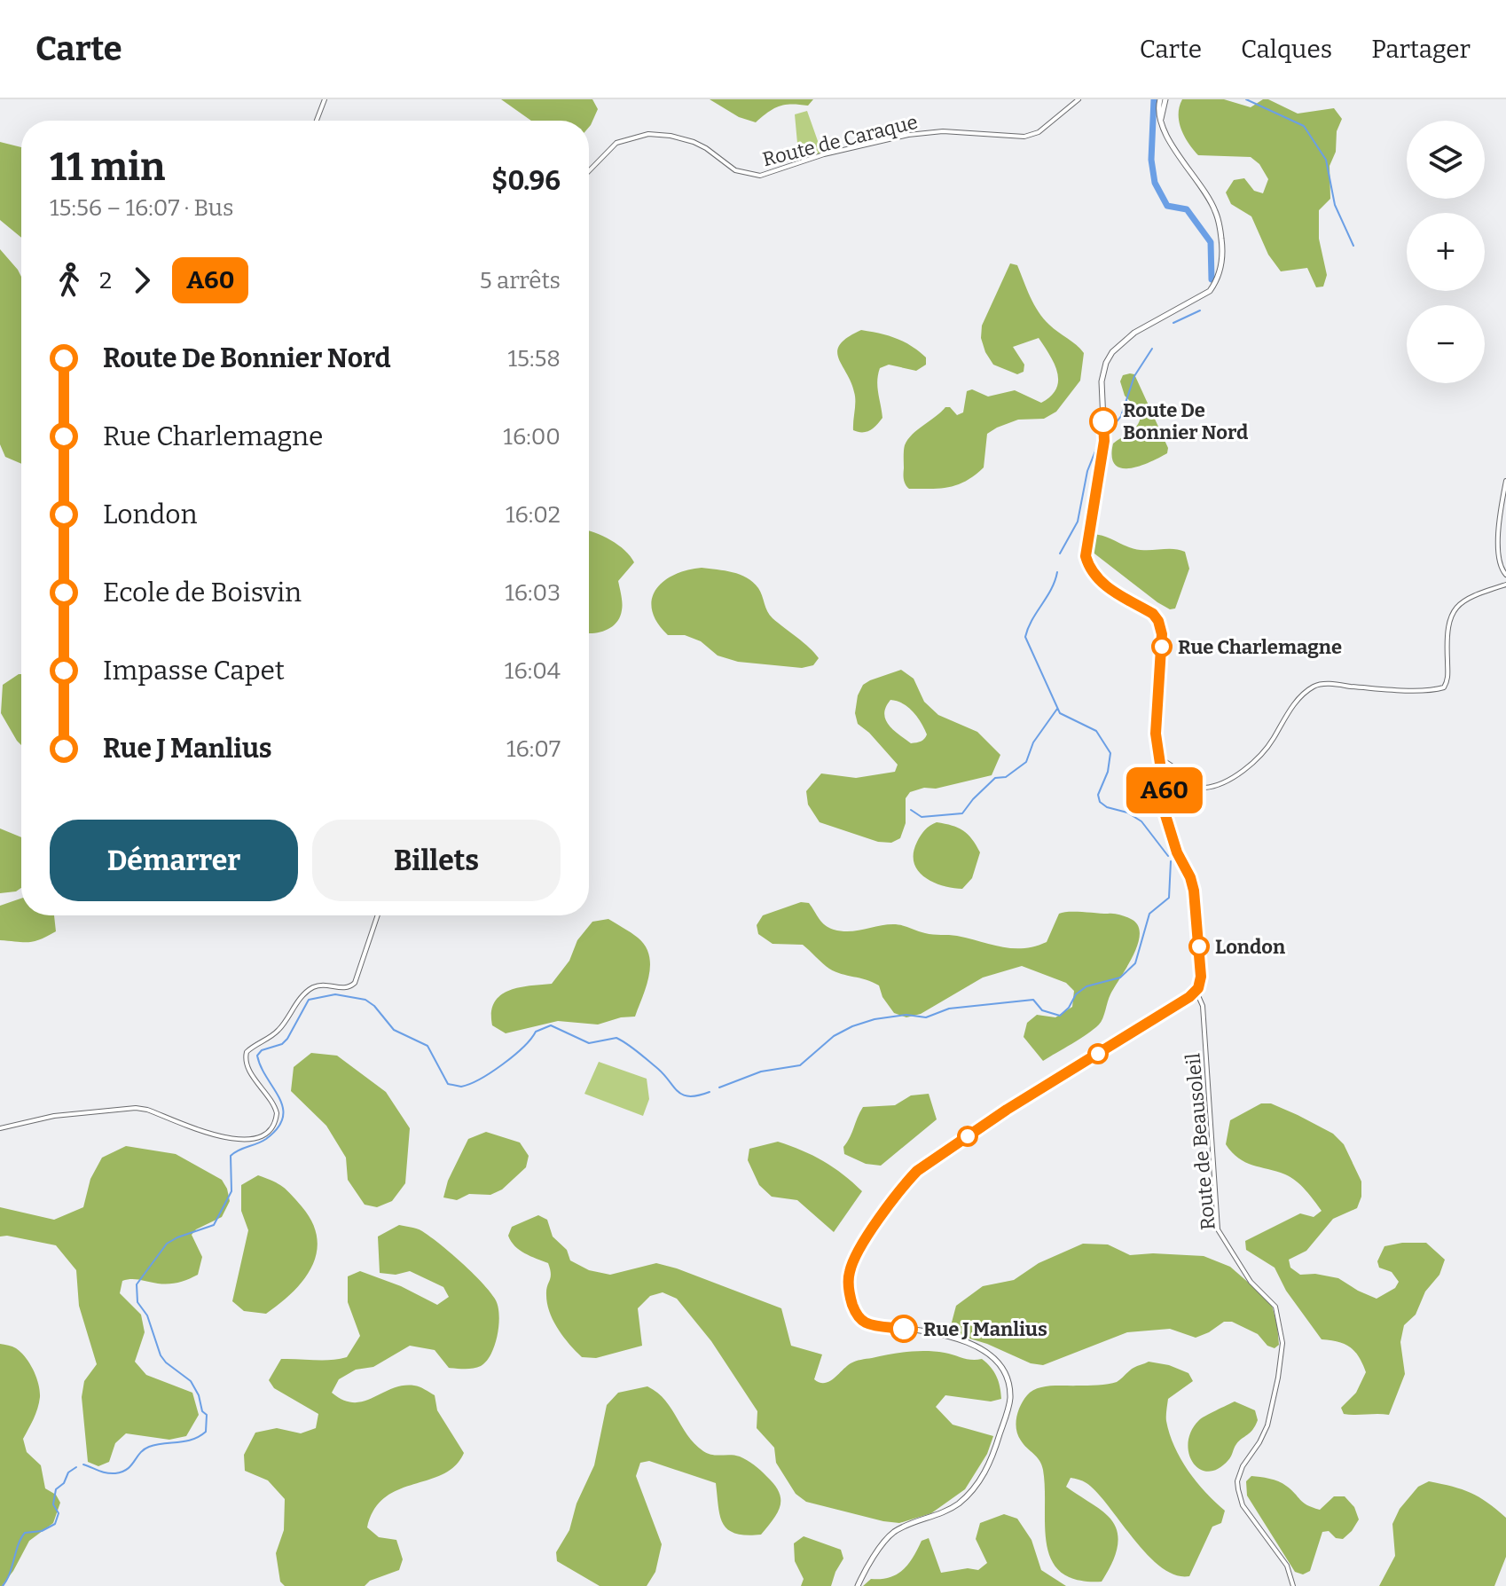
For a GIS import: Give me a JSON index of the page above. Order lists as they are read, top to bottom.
{
  "streets": {
    "street": ["Route de Caraque", "Route de Beausoleil"]
  },
  "places": [
    "Route De Bonnier Nord",
    "Rue Charlemagne",
    "London",
    "Rue J Manlius"
  ],
  "lines": ["bus line A60"],
  "page": {
    "header": "Carte",
    "nav": ["Carte", "Calques", "Partager"],
    "on_map": "A60",
    "map_buttons": ["+", "−"],
    "heading": ["11 min", "15:56 – 16:07 · Bus", "$0.96"],
    "legs": ["2", "A60", "5 arrêts"],
    "list": [
      {
        "name": "Route De Bonnier Nord",
        "value": "15:58"
      },
      {
        "name": "Rue Charlemagne",
        "value": "16:00"
      },
      {
        "name": "London",
        "value": "16:02"
      },
      {
        "name": "Ecole de Boisvin",
        "value": "16:03"
      },
      {
        "name": "Impasse Capet",
        "value": "16:04"
      },
      {
        "name": "Rue J Manlius",
        "value": "16:07"
      }
    ],
    "buttons": ["Démarrer", "Billets"]
  }
}
